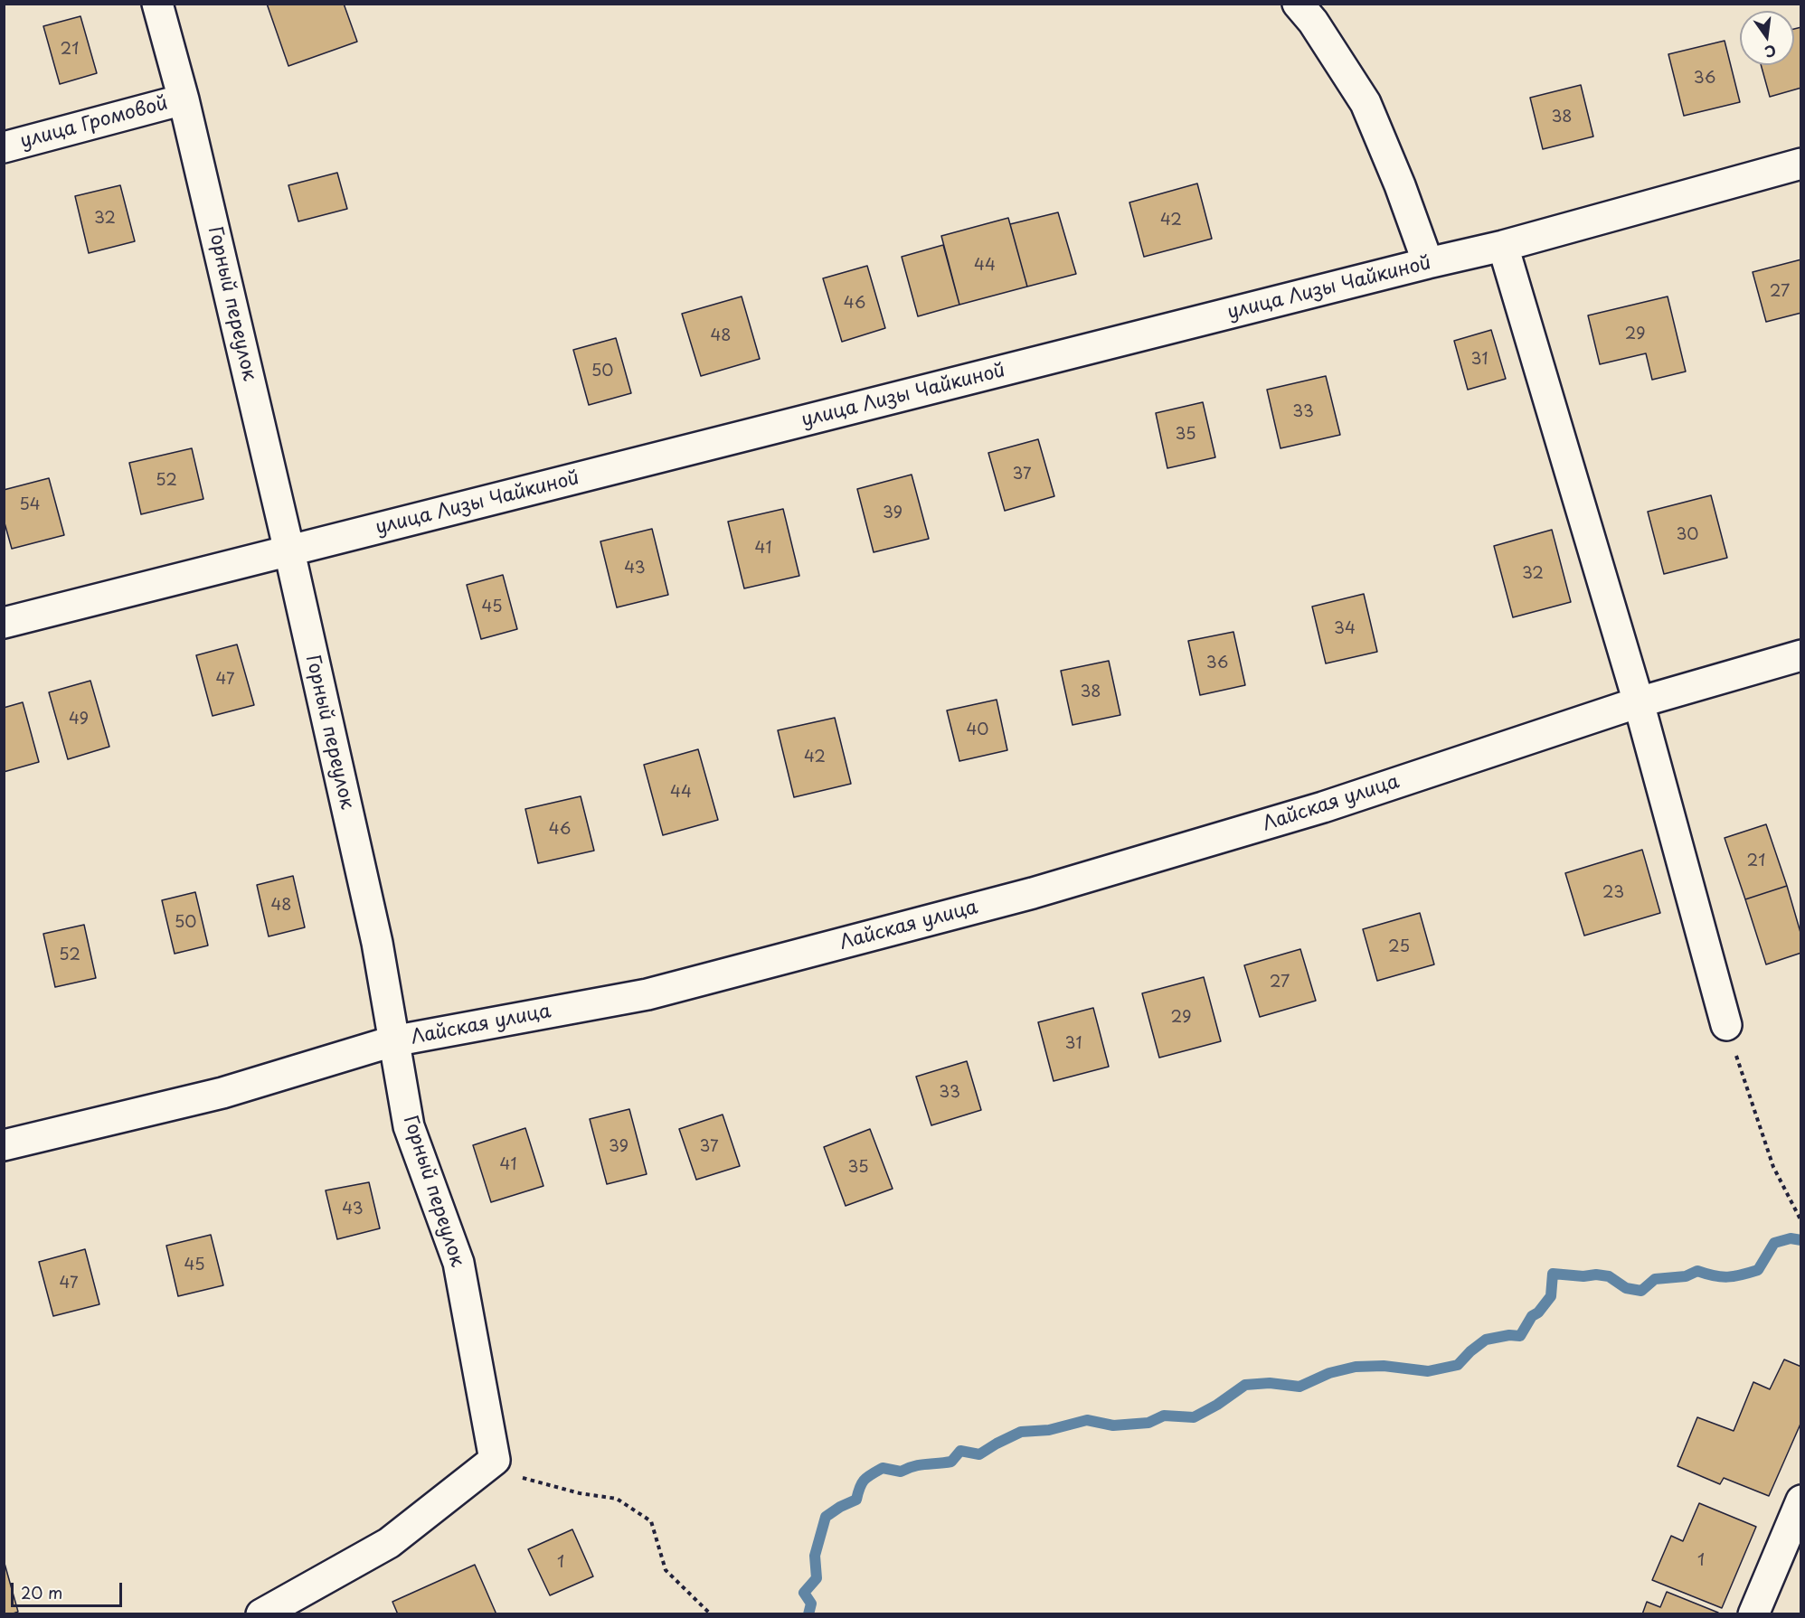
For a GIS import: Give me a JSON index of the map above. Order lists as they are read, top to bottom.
{
  "streets": {
    "street": [
      "улица Громовой",
      "улица Лизы Чайкиной",
      "Горный переулок",
      "Лайская улица"
    ]
  },
  "crossings": [
    ["улица Громовой", "Горный переулок"],
    ["улица Лизы Чайкиной", "Горный переулок"],
    ["Горный переулок", "Лайская улица"]
  ],
  "house_numbers": [
    "21",
    "36",
    "38",
    "32",
    "42",
    "44",
    "27",
    "46",
    "29",
    "48",
    "31",
    "50",
    "33",
    "35",
    "37",
    "52",
    "54",
    "39",
    "30",
    "41",
    "43",
    "32",
    "45",
    "34",
    "36",
    "47",
    "38",
    "49",
    "40",
    "42",
    "44",
    "46",
    "21",
    "23",
    "48",
    "50",
    "25",
    "52",
    "27",
    "29",
    "31",
    "33",
    "39",
    "37",
    "41",
    "35",
    "43",
    "45",
    "47",
    "1",
    "1"
  ],
  "scale_bar": "20 m",
  "north": "bottom"
}
